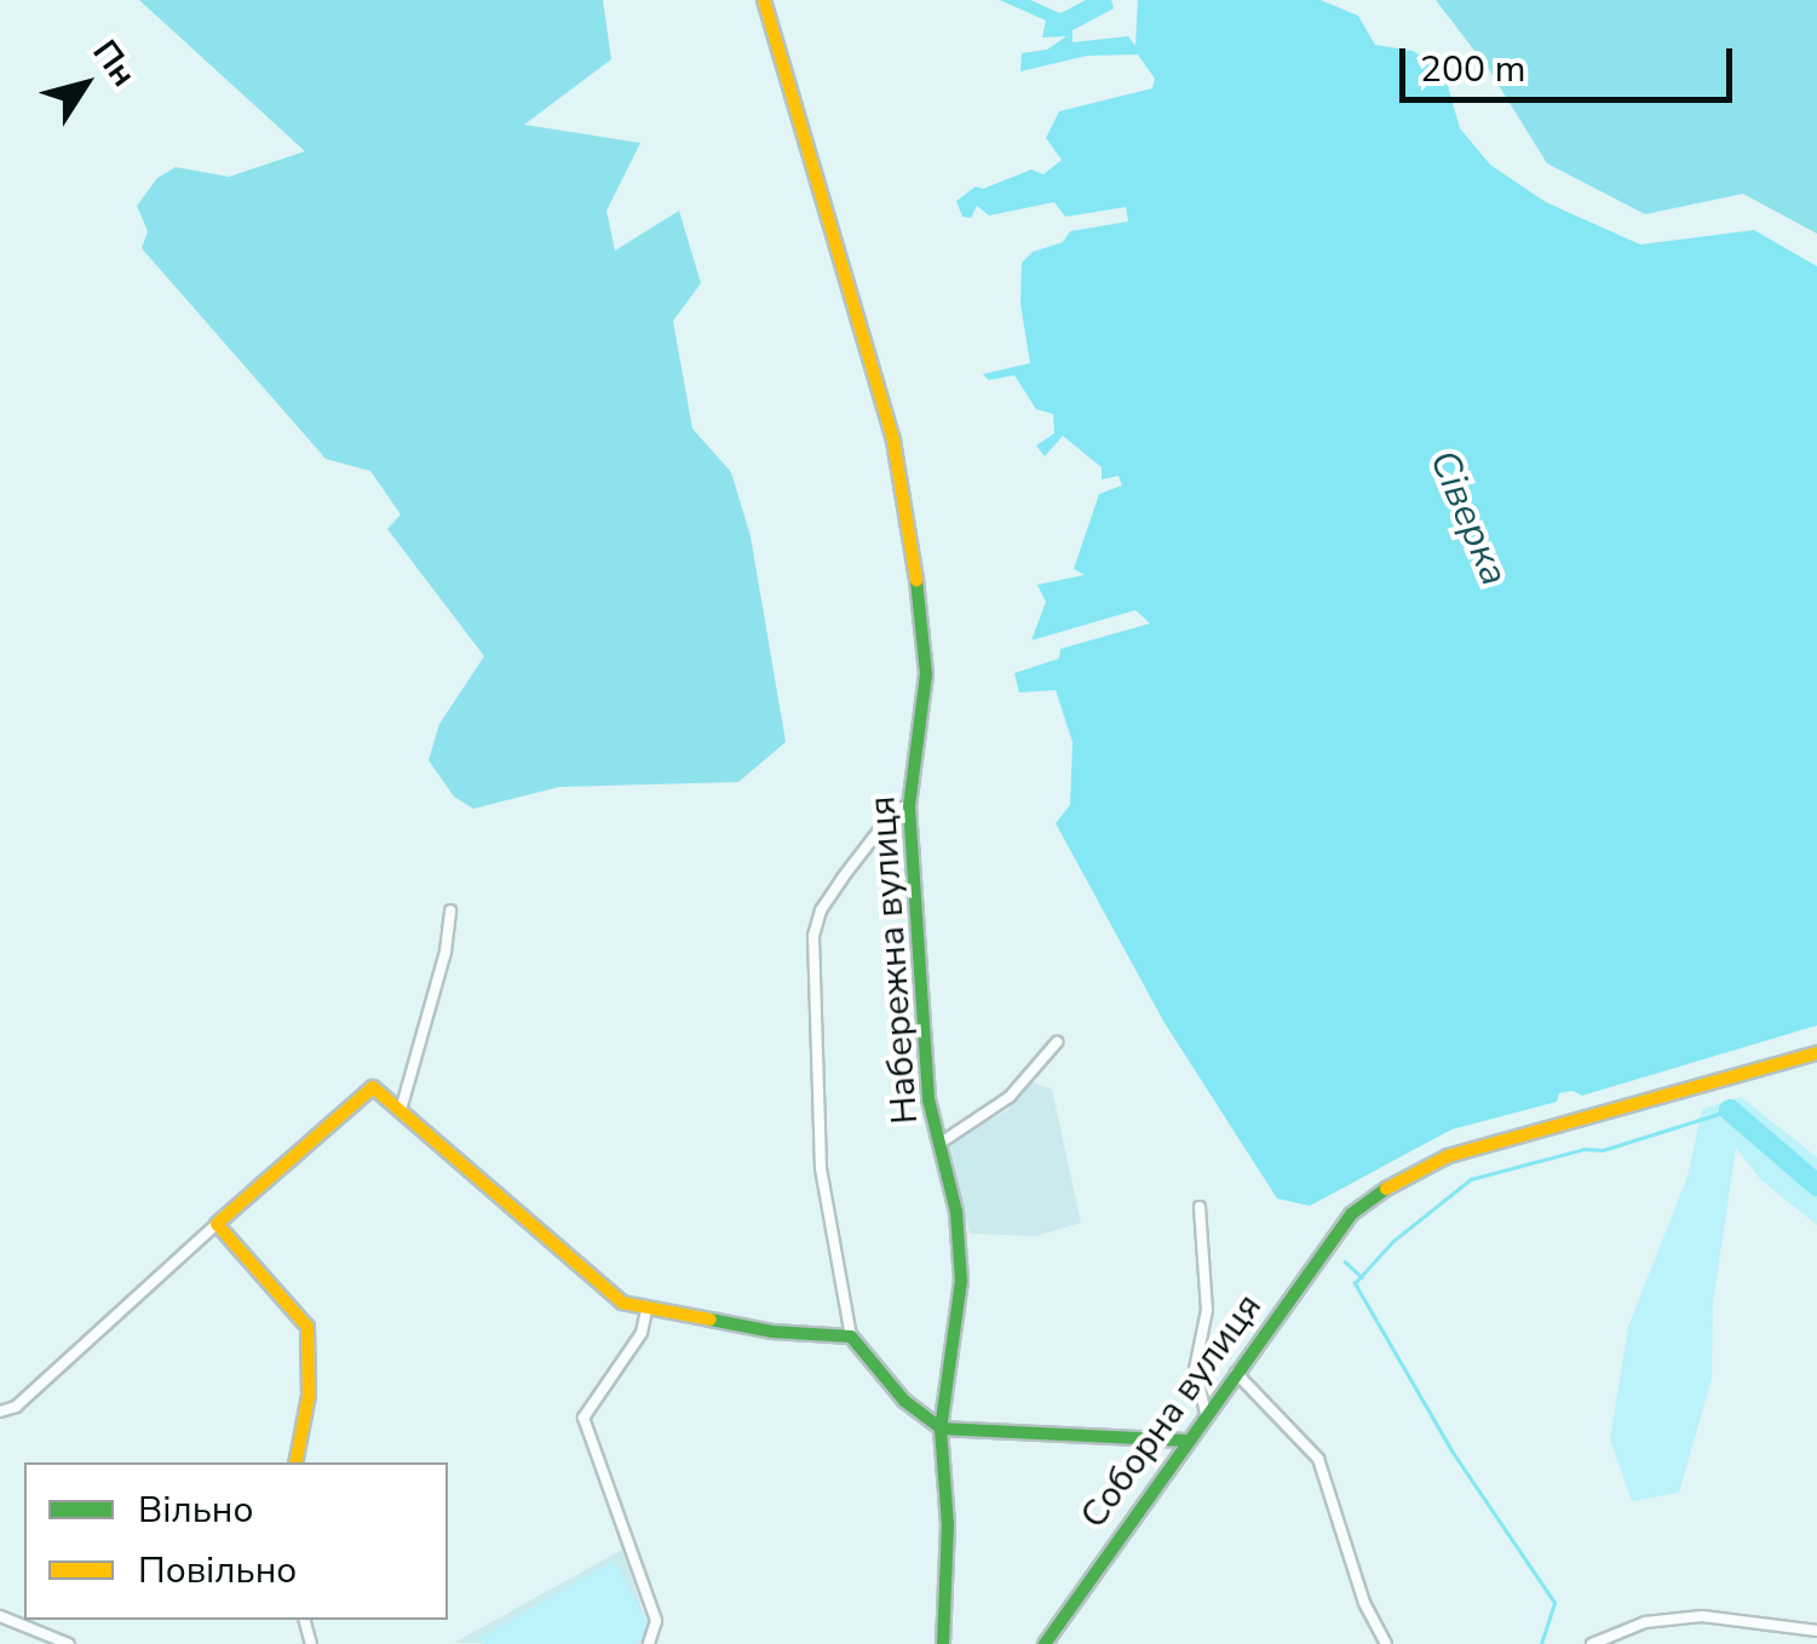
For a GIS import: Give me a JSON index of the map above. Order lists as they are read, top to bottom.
{
  "streets": {
    "street": ["Набережна вулиця", "Соборна вулиця"]
  },
  "water": ["Сіверка"],
  "legend": ["Вільно", "Повільно"],
  "scale_bar": "200 m",
  "north": "top right"
}
